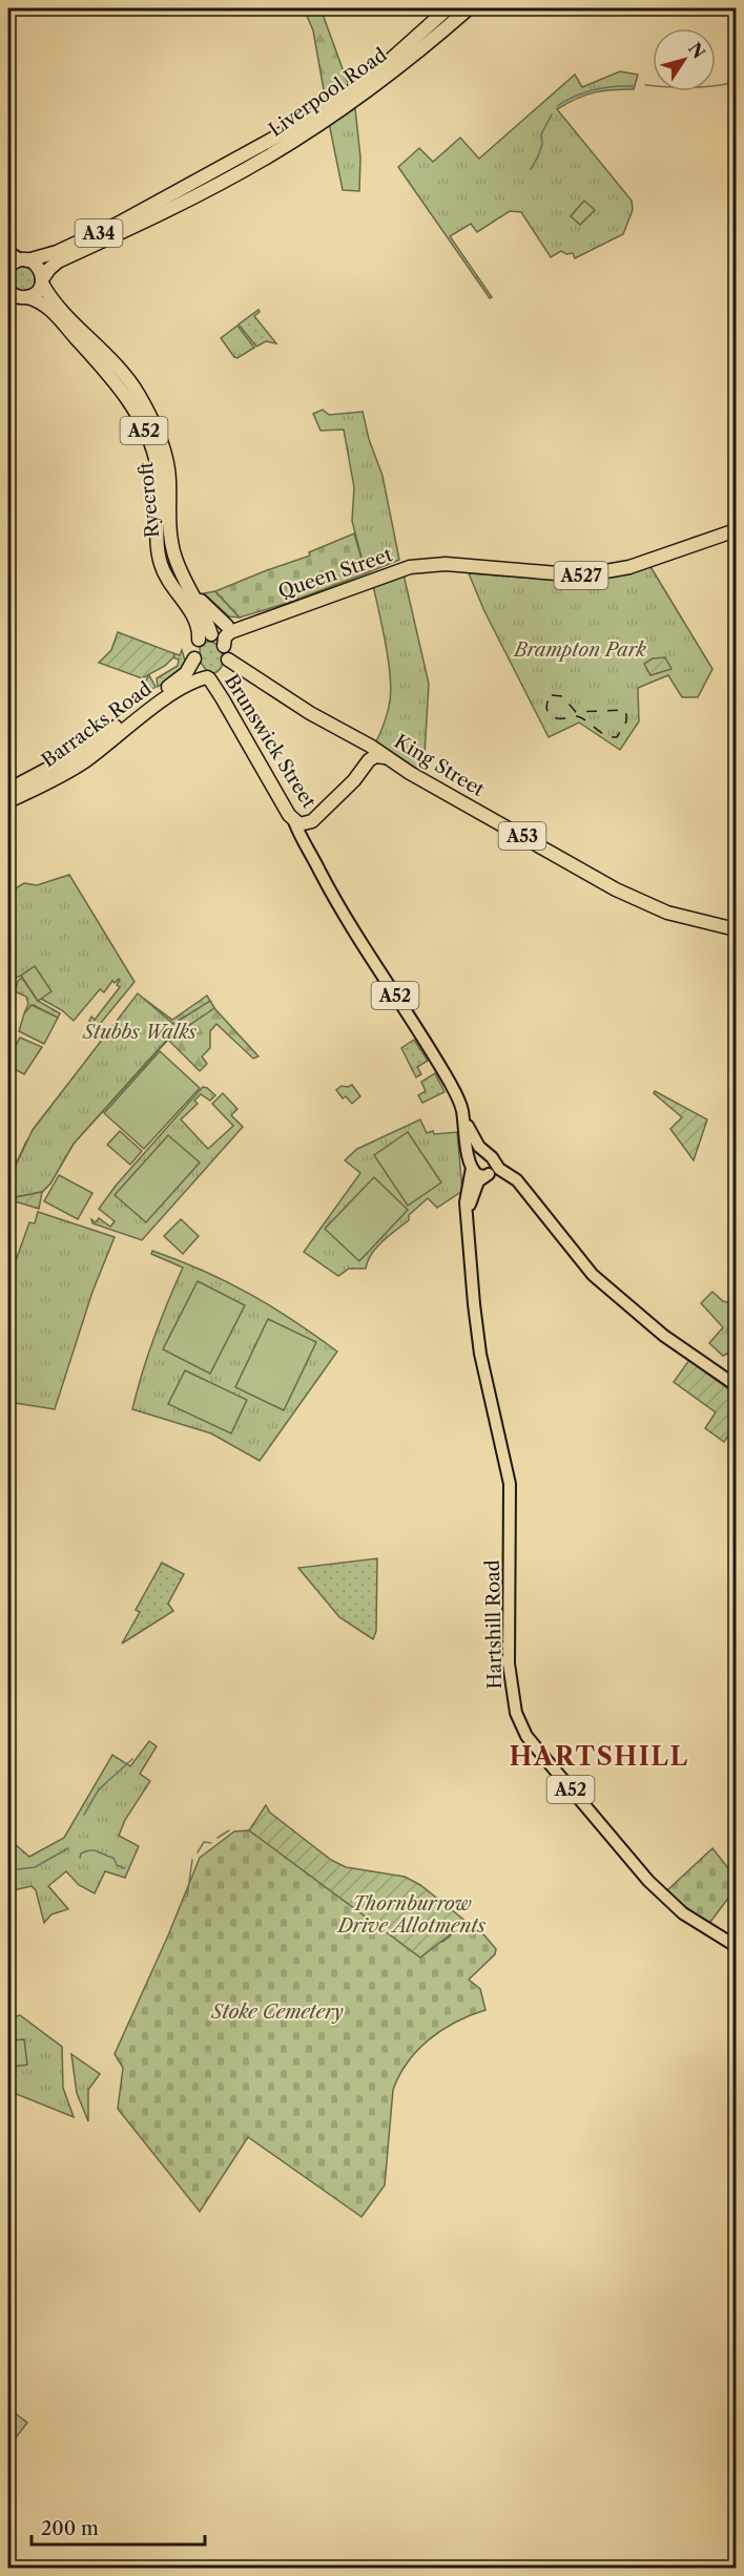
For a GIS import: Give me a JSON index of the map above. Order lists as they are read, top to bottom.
{
  "streets": {
    "highway": [
      "Liverpool Road",
      "A34",
      "A52",
      "Ryecroft",
      "Queen Street",
      "A527",
      "Barracks Road",
      "Brunswick Street",
      "King Street",
      "A53"
    ],
    "main road": ["Hartshill Road"]
  },
  "crossings": [
    ["Liverpool Road", "A34"],
    ["A34", "Ryecroft"],
    ["A52", "Ryecroft"],
    ["A52", "Queen Street"],
    ["A52", "Brunswick Street"],
    ["A52", "Hartshill Road"],
    ["Ryecroft", "Queen Street"],
    ["Ryecroft", "Barracks Road"],
    ["Ryecroft", "Brunswick Street"],
    ["Ryecroft", "King Street"],
    ["Queen Street", "Barracks Road"],
    ["Queen Street", "Brunswick Street"],
    ["Queen Street", "King Street"],
    ["Barracks Road", "Brunswick Street"],
    ["Barracks Road", "King Street"],
    ["Brunswick Street", "King Street"]
  ],
  "districts": ["HARTSHILL"],
  "parks": [
    "Brampton Park",
    "Stubbs Walks",
    "Thornburrow Drive Allotments",
    "Stoke Cemetery"
  ],
  "scale_bar": "200 m",
  "north": "top right"
}
